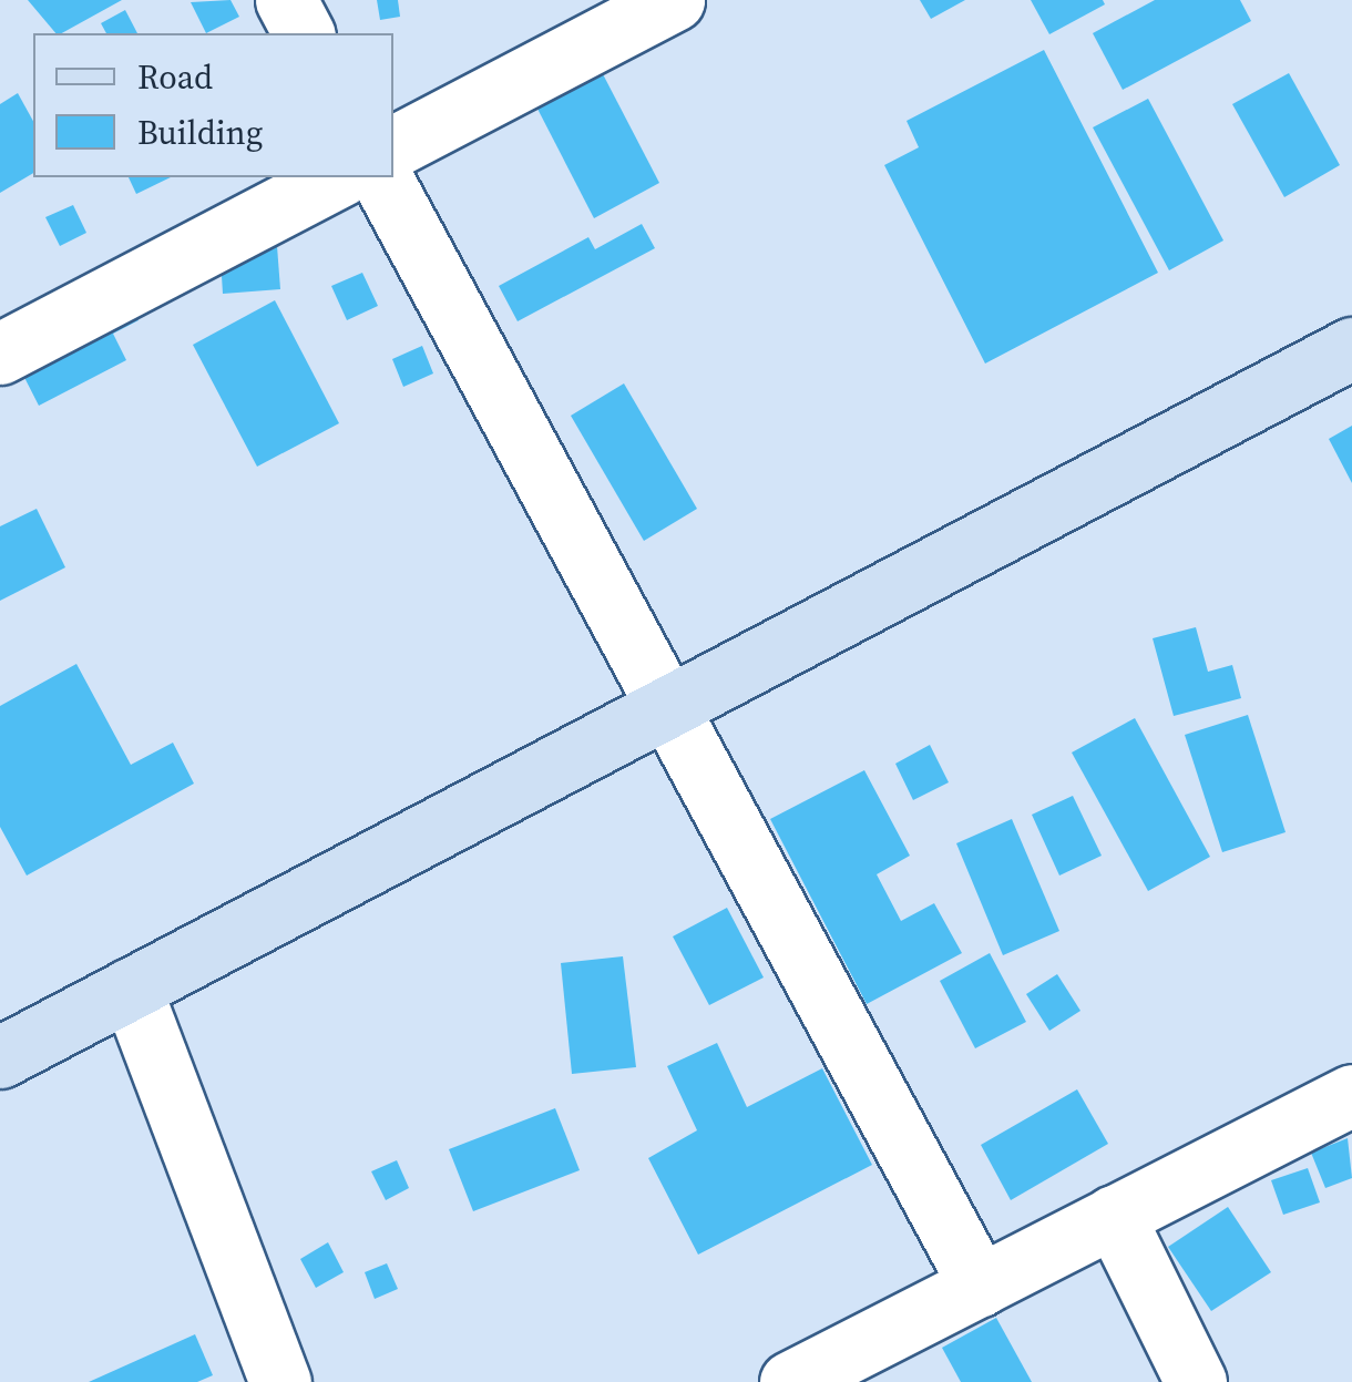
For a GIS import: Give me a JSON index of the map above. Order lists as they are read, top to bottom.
{
  "legend": ["Road", "Building"]
}
